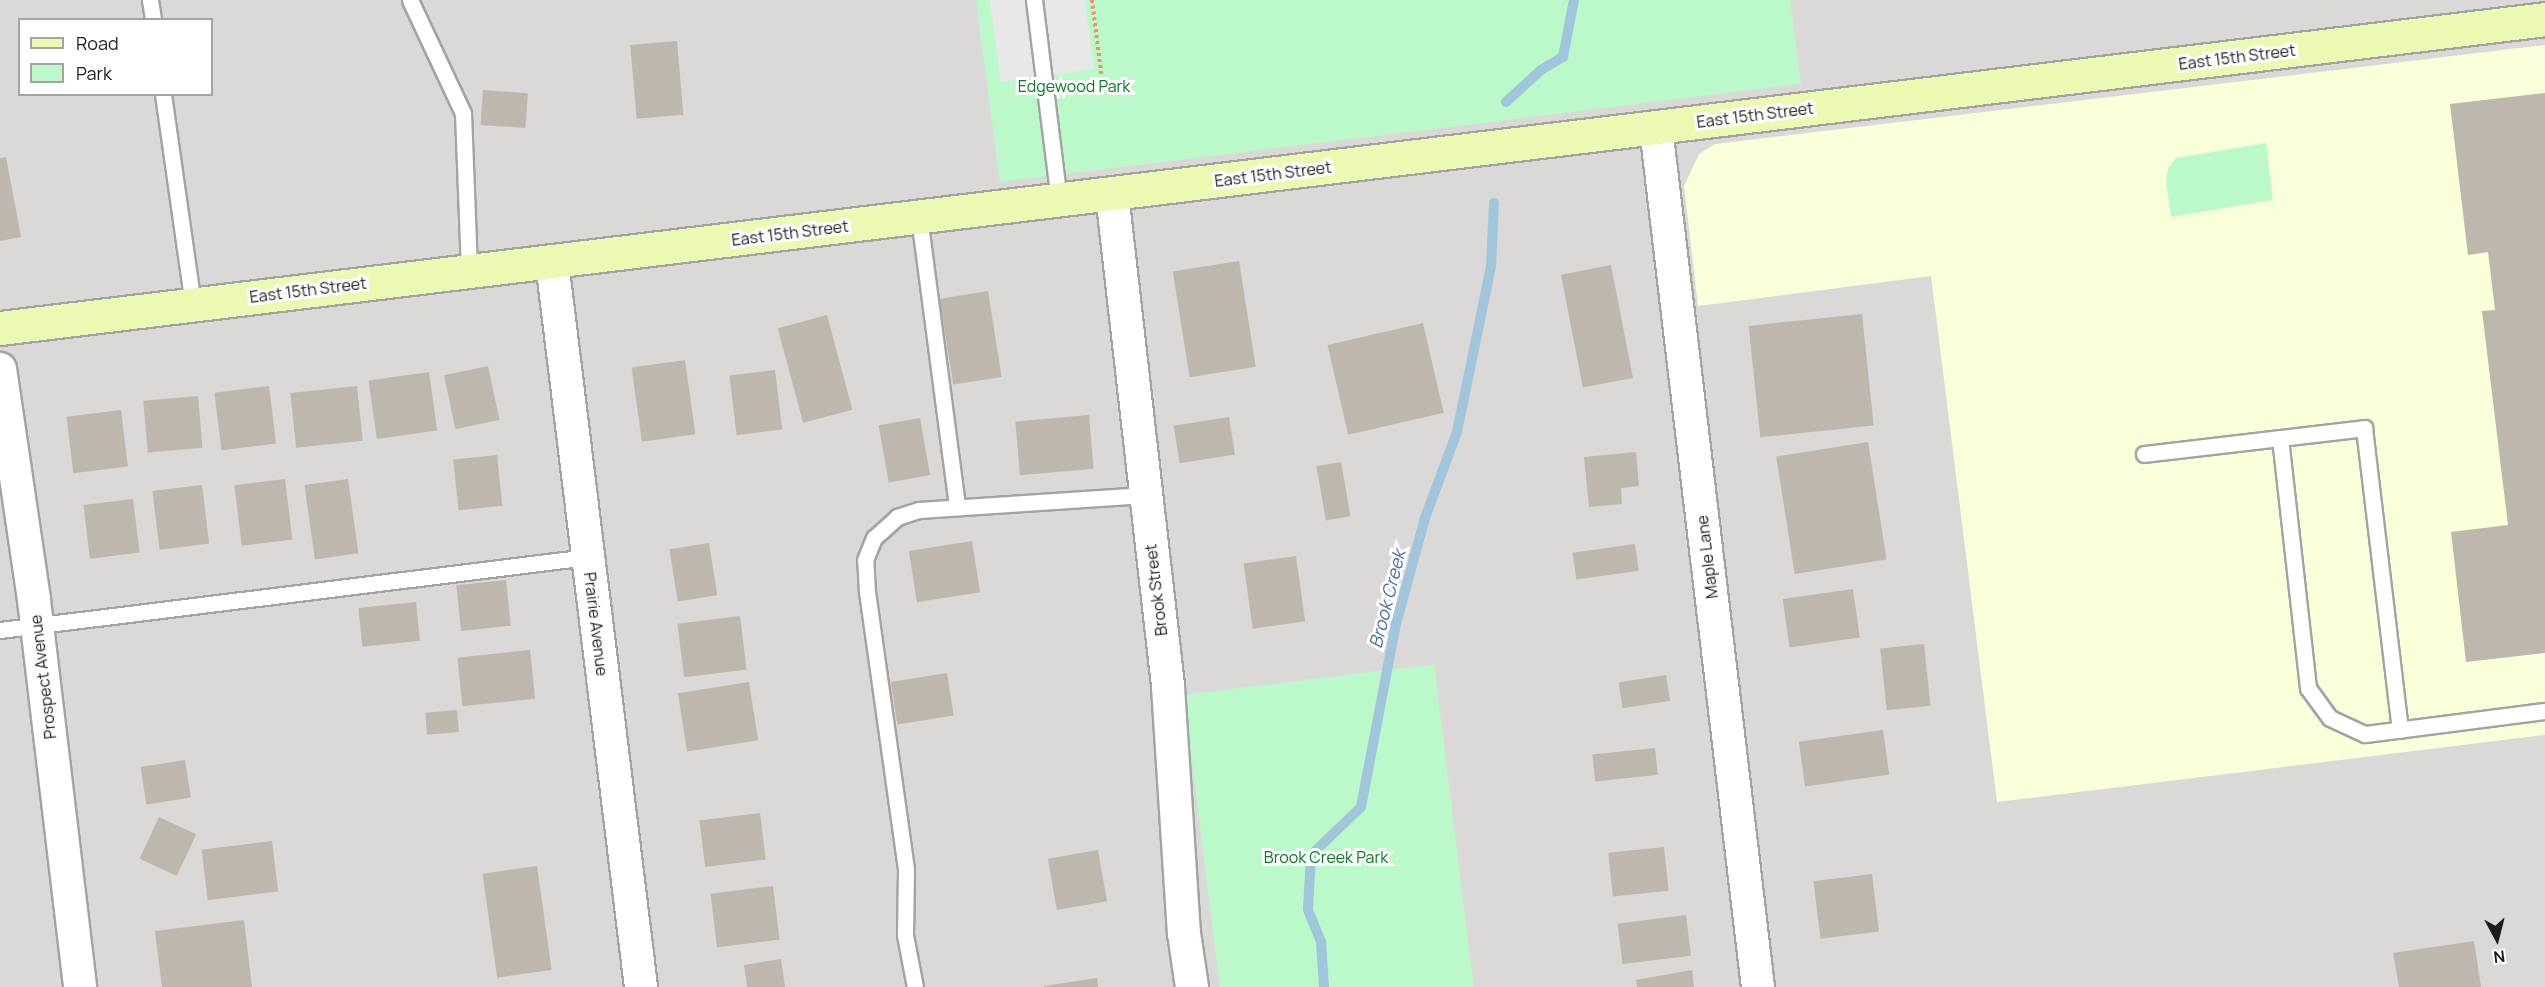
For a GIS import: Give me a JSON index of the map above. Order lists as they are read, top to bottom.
{
  "streets": {
    "main road": ["East 15th Street"],
    "street": [
      "Maple Lane",
      "Brook Street",
      "Prairie Avenue",
      "Prospect Avenue"
    ]
  },
  "crossings": [
    ["East 15th Street", "Maple Lane"],
    ["East 15th Street", "Brook Street"],
    ["East 15th Street", "Prairie Avenue"]
  ],
  "water": ["Brook Creek"],
  "parks": ["Edgewood Park", "Brook Creek Park"],
  "legend": ["Road", "Park"],
  "north": "bottom"
}
